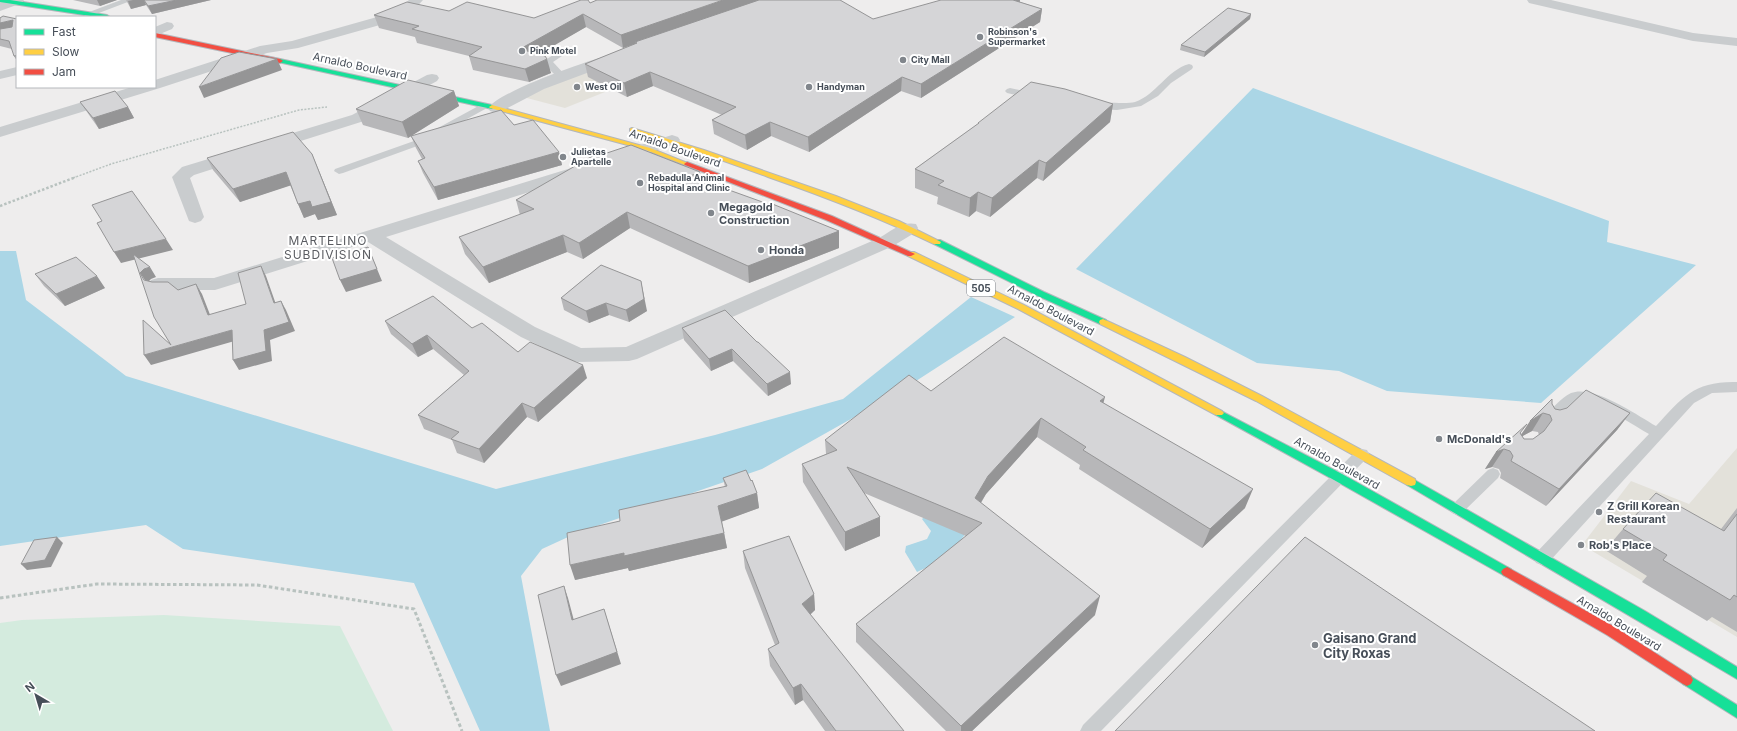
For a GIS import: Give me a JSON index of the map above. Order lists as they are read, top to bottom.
{
  "streets": {
    "highway": ["Arnaldo Boulevard", "505"]
  },
  "districts": ["MARTELINO SUBDIVISION"],
  "places": [
    "Robinson's Supermarket",
    "Pink Motel",
    "City Mall",
    "West Oil",
    "Handyman",
    "Julietas Apartelle",
    "Rebadulla Animal Hospital and Clinic",
    "Megagold Construction",
    "Honda",
    "McDonald's",
    "Z Grill Korean Restaurant",
    "Rob's Place",
    "Gaisano Grand City Roxas"
  ],
  "legend": ["Fast", "Slow", "Jam"],
  "north": "top left"
}
